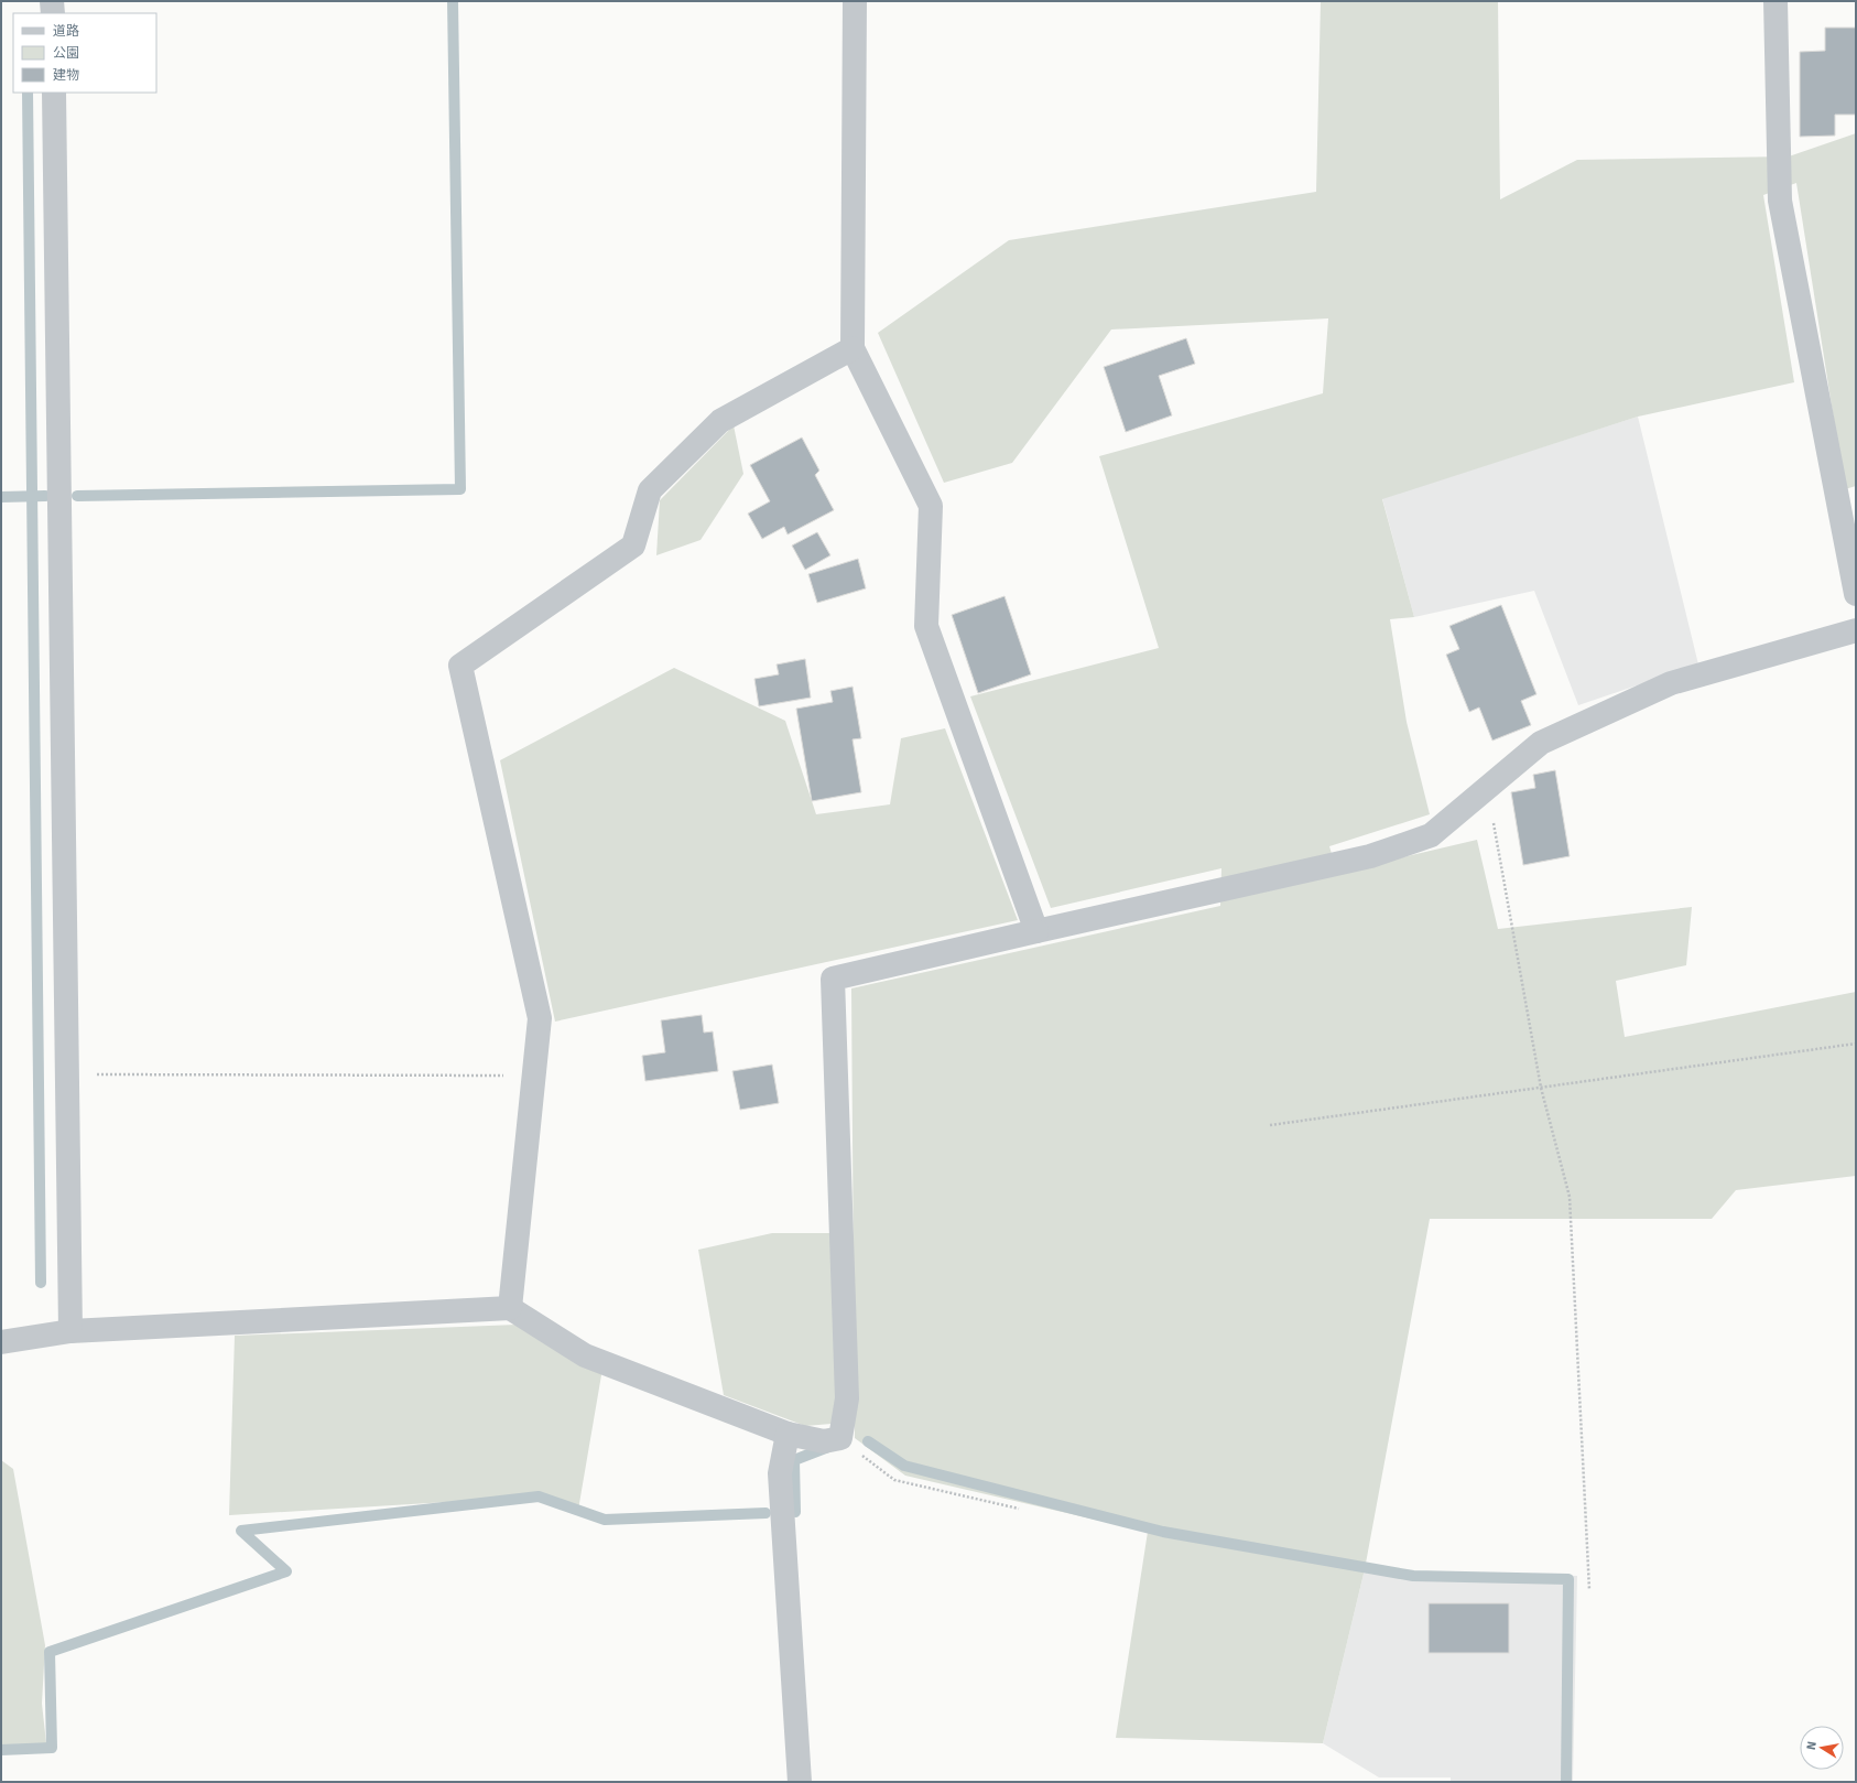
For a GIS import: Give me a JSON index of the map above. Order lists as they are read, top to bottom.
{
  "legend": ["道路", "公園", "建物"],
  "north": "left"
}
